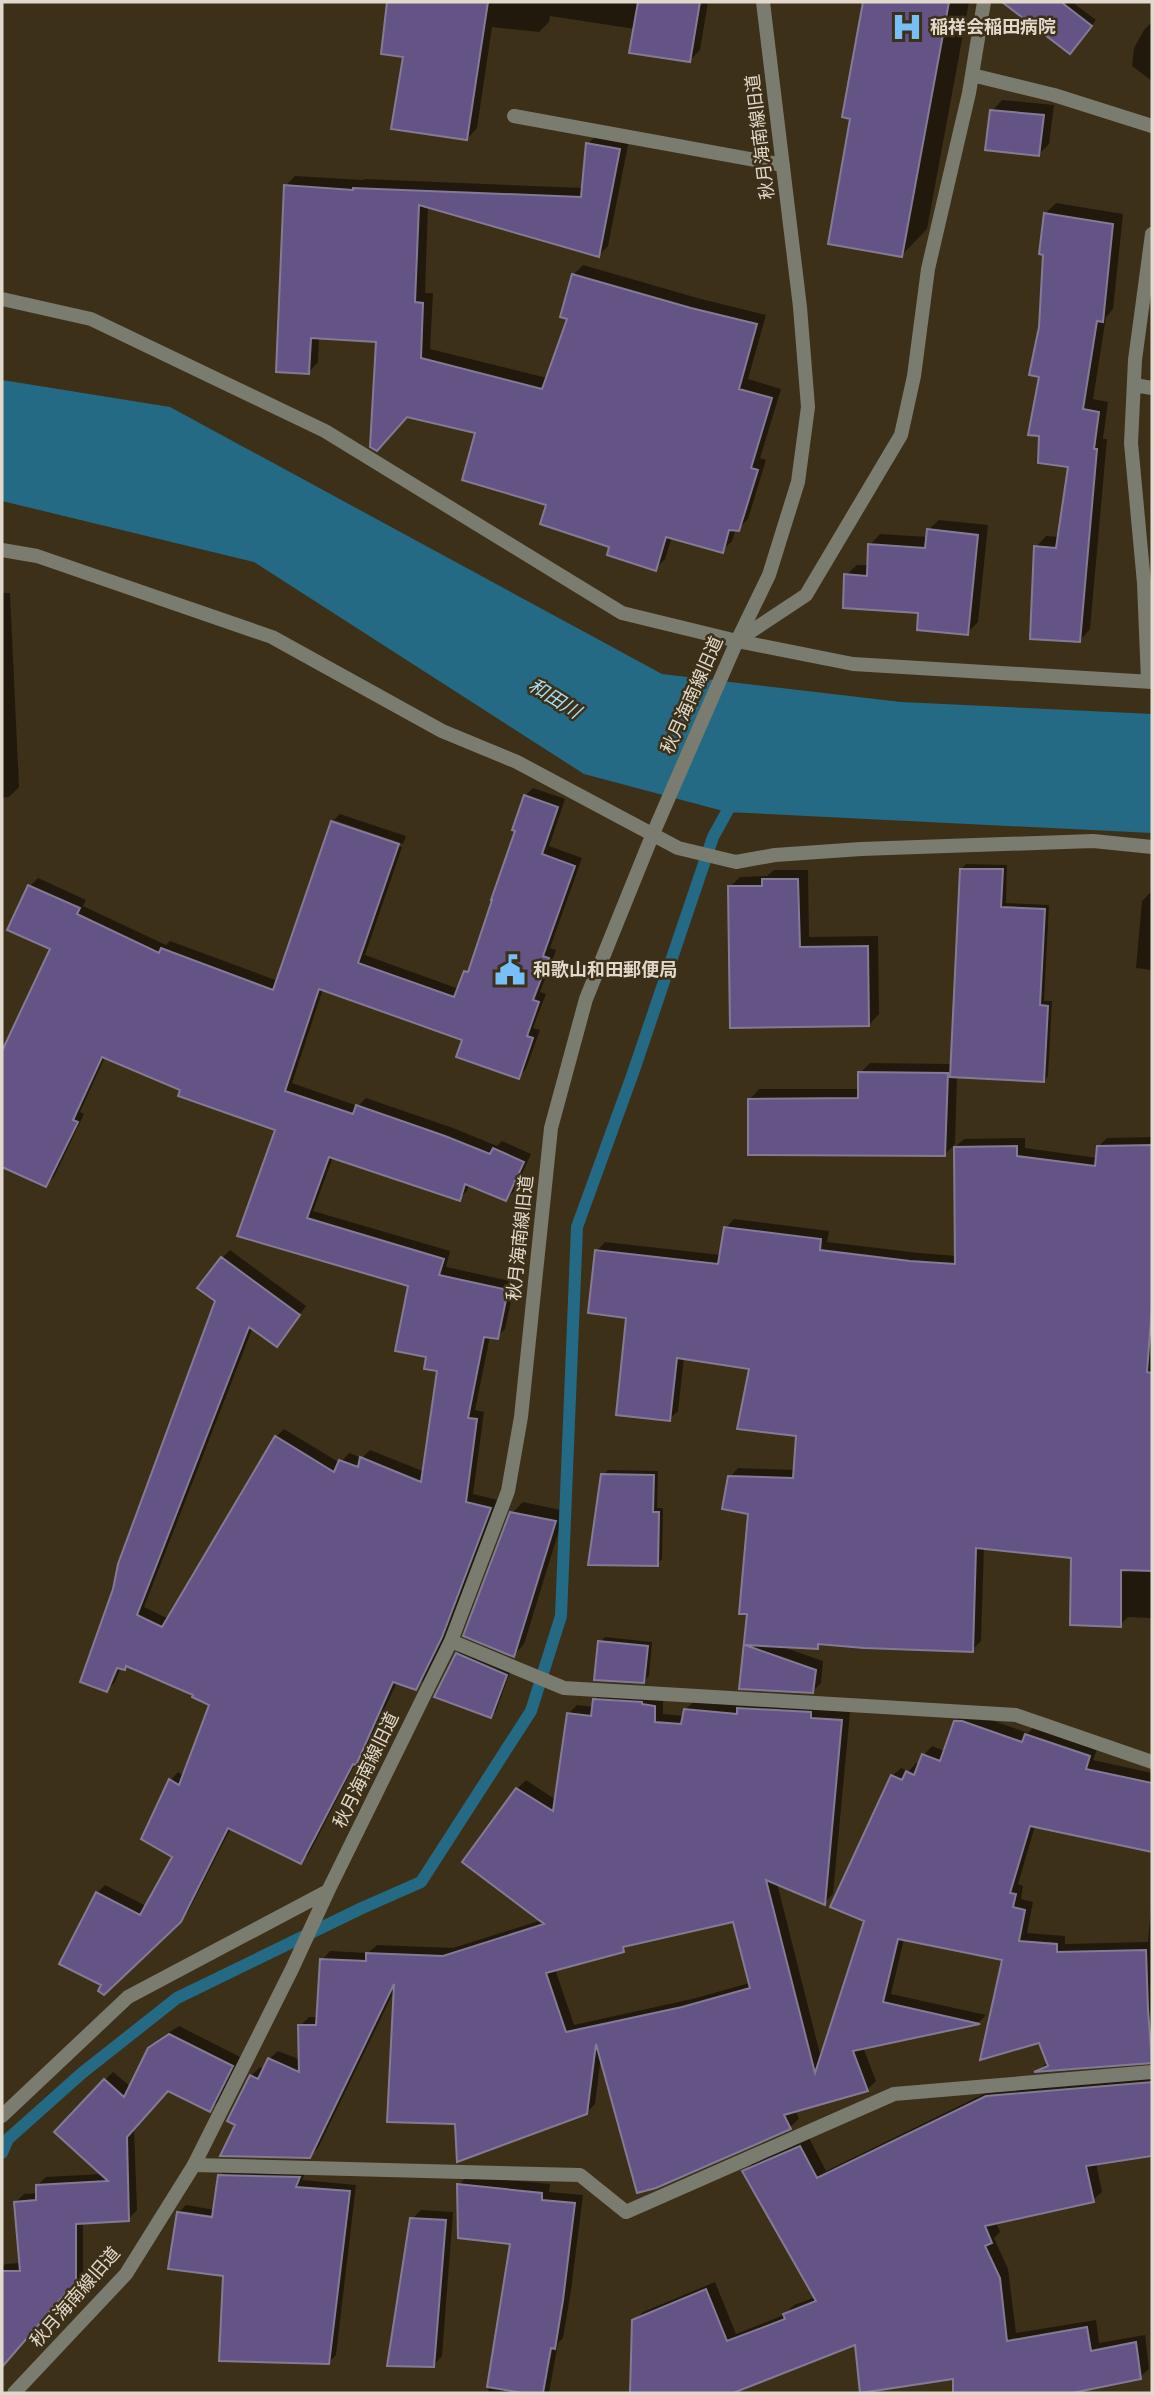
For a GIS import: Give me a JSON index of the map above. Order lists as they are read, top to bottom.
{
  "streets": {
    "street": ["秋月海南線旧道"]
  },
  "water": ["和田川"],
  "places": {
    "hospital": ["稲祥会稲田病院"],
    "public building": ["和歌山和田郵便局"]
  }
}
